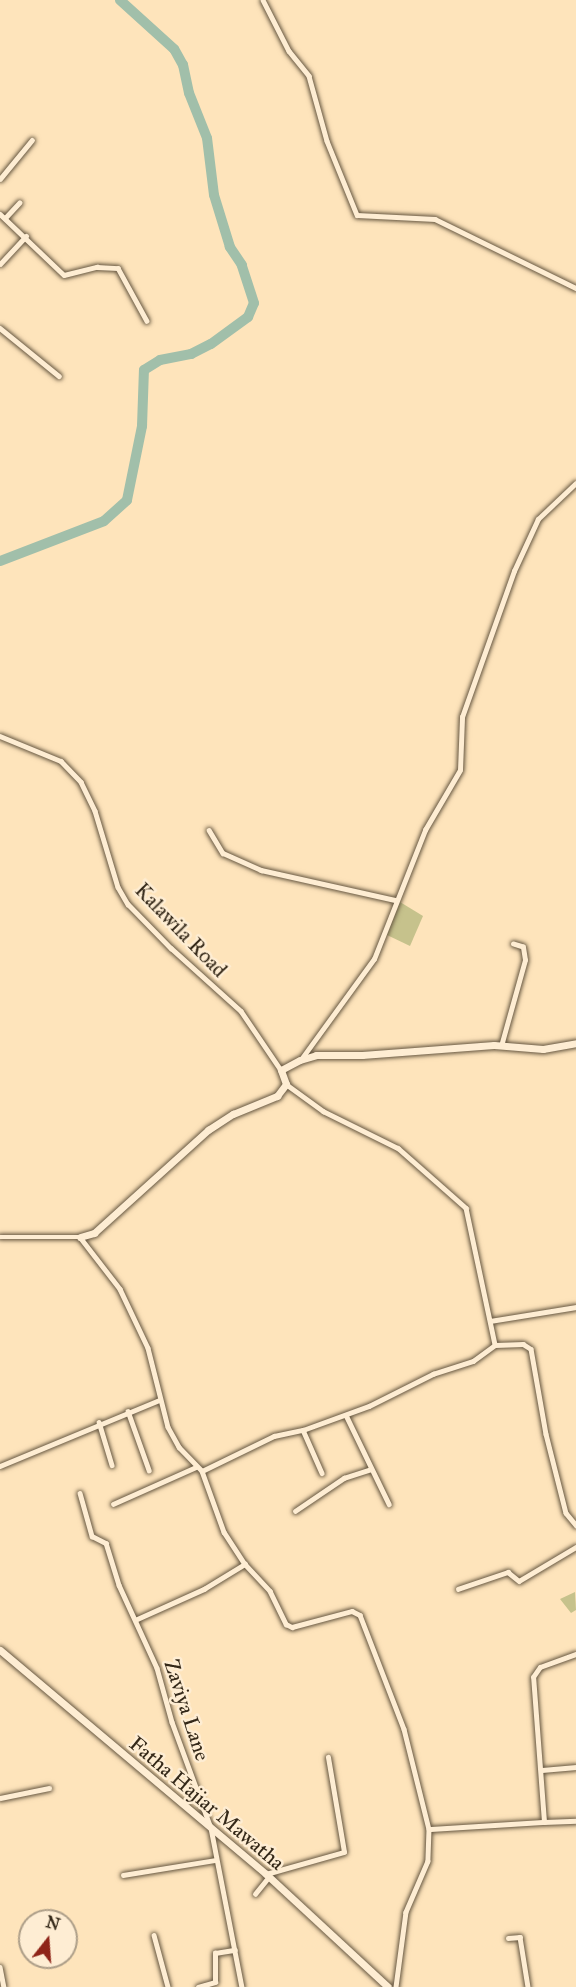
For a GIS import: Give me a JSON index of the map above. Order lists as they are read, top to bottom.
{
  "streets": {
    "street": ["Kalawila Road", "Zaviya Lane", "Fatha Hajiar Mawatha"]
  },
  "crossings": [
    ["Zaviya Lane", "Fatha Hajiar Mawatha"]
  ],
  "north": "top"
}
